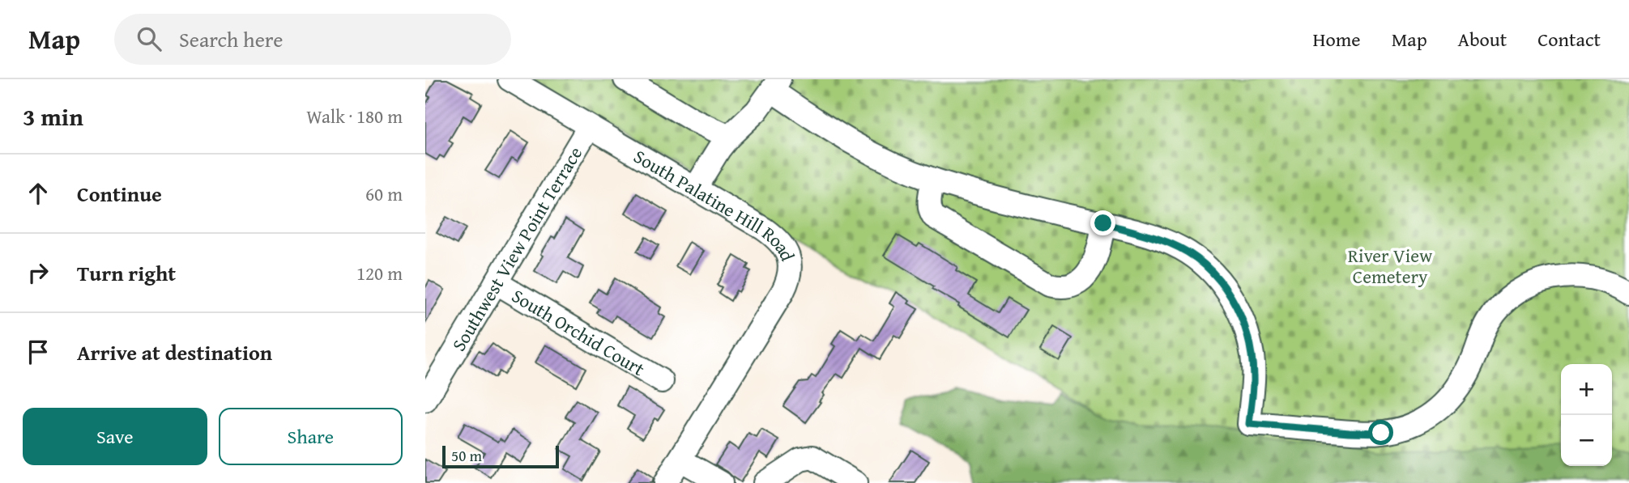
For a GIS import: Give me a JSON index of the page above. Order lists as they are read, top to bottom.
{
  "streets": {
    "street": ["South Palatine Hill Road", "Southwest View Point Terrace", "South Orchid Court"]
  },
  "crossings": [
    ["South Palatine Hill Road", "Southwest View Point Terrace"],
    ["Southwest View Point Terrace", "South Orchid Court"]
  ],
  "parks": ["River View Cemetery"],
  "scale_bar": "50 m",
  "page": {
    "header": "Map",
    "search": "Search here",
    "nav": [
      "Home",
      "Map",
      "About",
      "Contact"
    ],
    "heading": ["3 min", "Walk · 180 m"],
    "list": [
      ["Continue", "60 m"],
      ["Turn right", "120 m"],
      "Arrive at destination"
    ],
    "map_buttons": ["+", "−"],
    "buttons": ["Save", "Share"],
    "scale": "50 m"
  }
}
